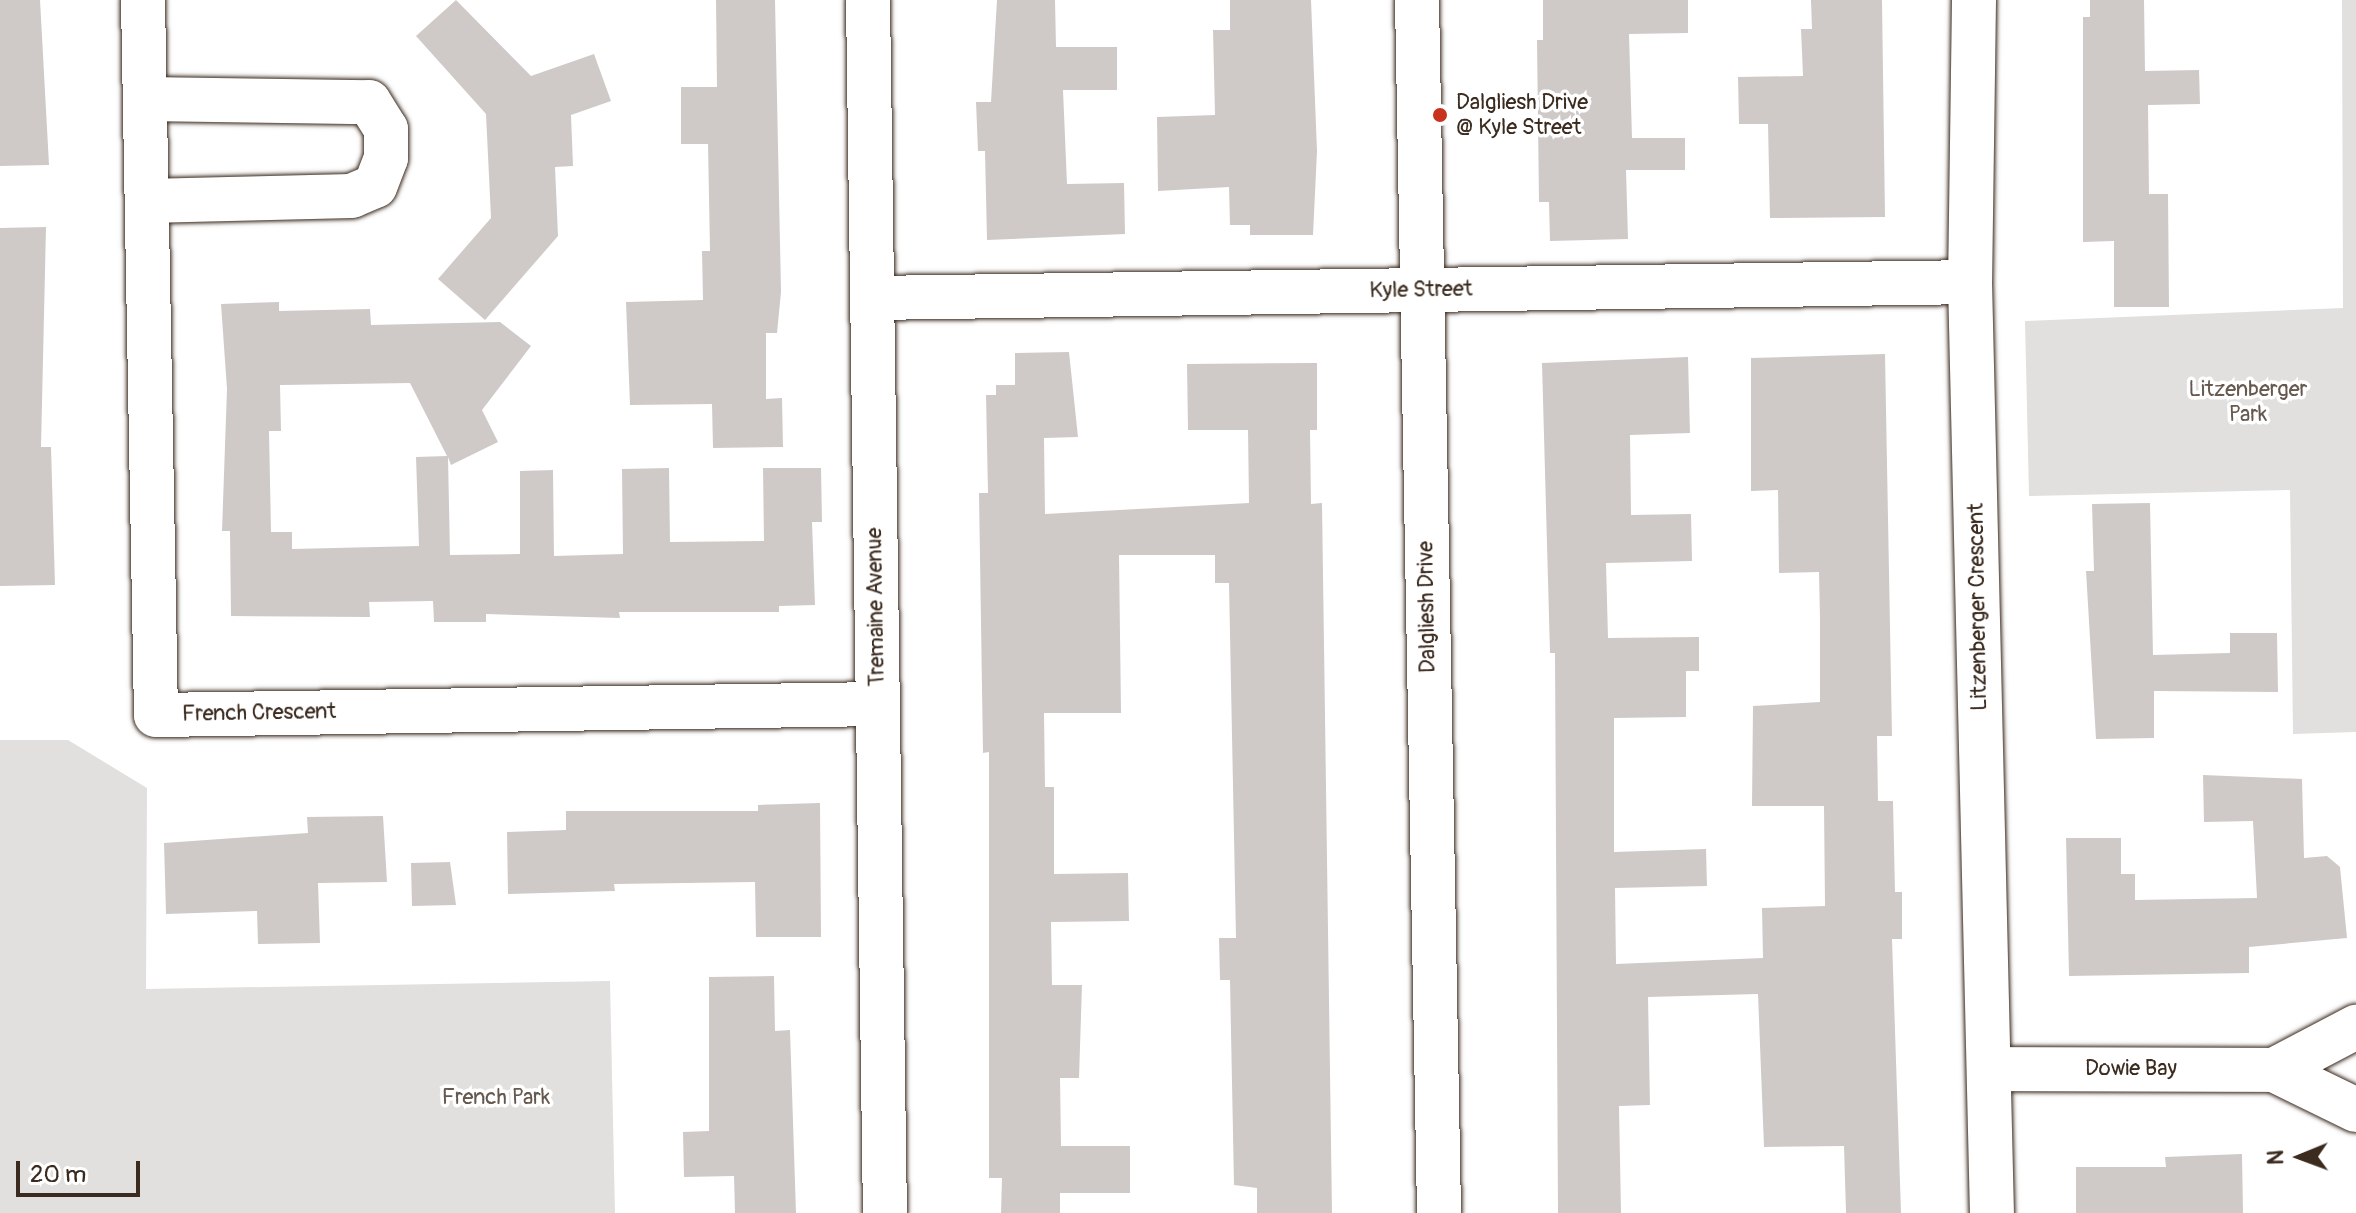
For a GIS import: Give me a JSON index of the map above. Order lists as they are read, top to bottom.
{
  "streets": {
    "street": [
      "Kyle Street",
      "Tremaine Avenue",
      "Dalgliesh Drive",
      "Litzenberger Crescent",
      "French Crescent",
      "Dowie Bay"
    ]
  },
  "crossings": [
    ["Kyle Street", "Tremaine Avenue"],
    ["Kyle Street", "Dalgliesh Drive"],
    ["Kyle Street", "Litzenberger Crescent"],
    ["Tremaine Avenue", "French Crescent"],
    ["Litzenberger Crescent", "Dowie Bay"]
  ],
  "parks": ["Litzenberger Park", "French Park"],
  "places": ["Dalgliesh Drive @ Kyle Street"],
  "scale_bar": "20 m",
  "north": "left"
}
